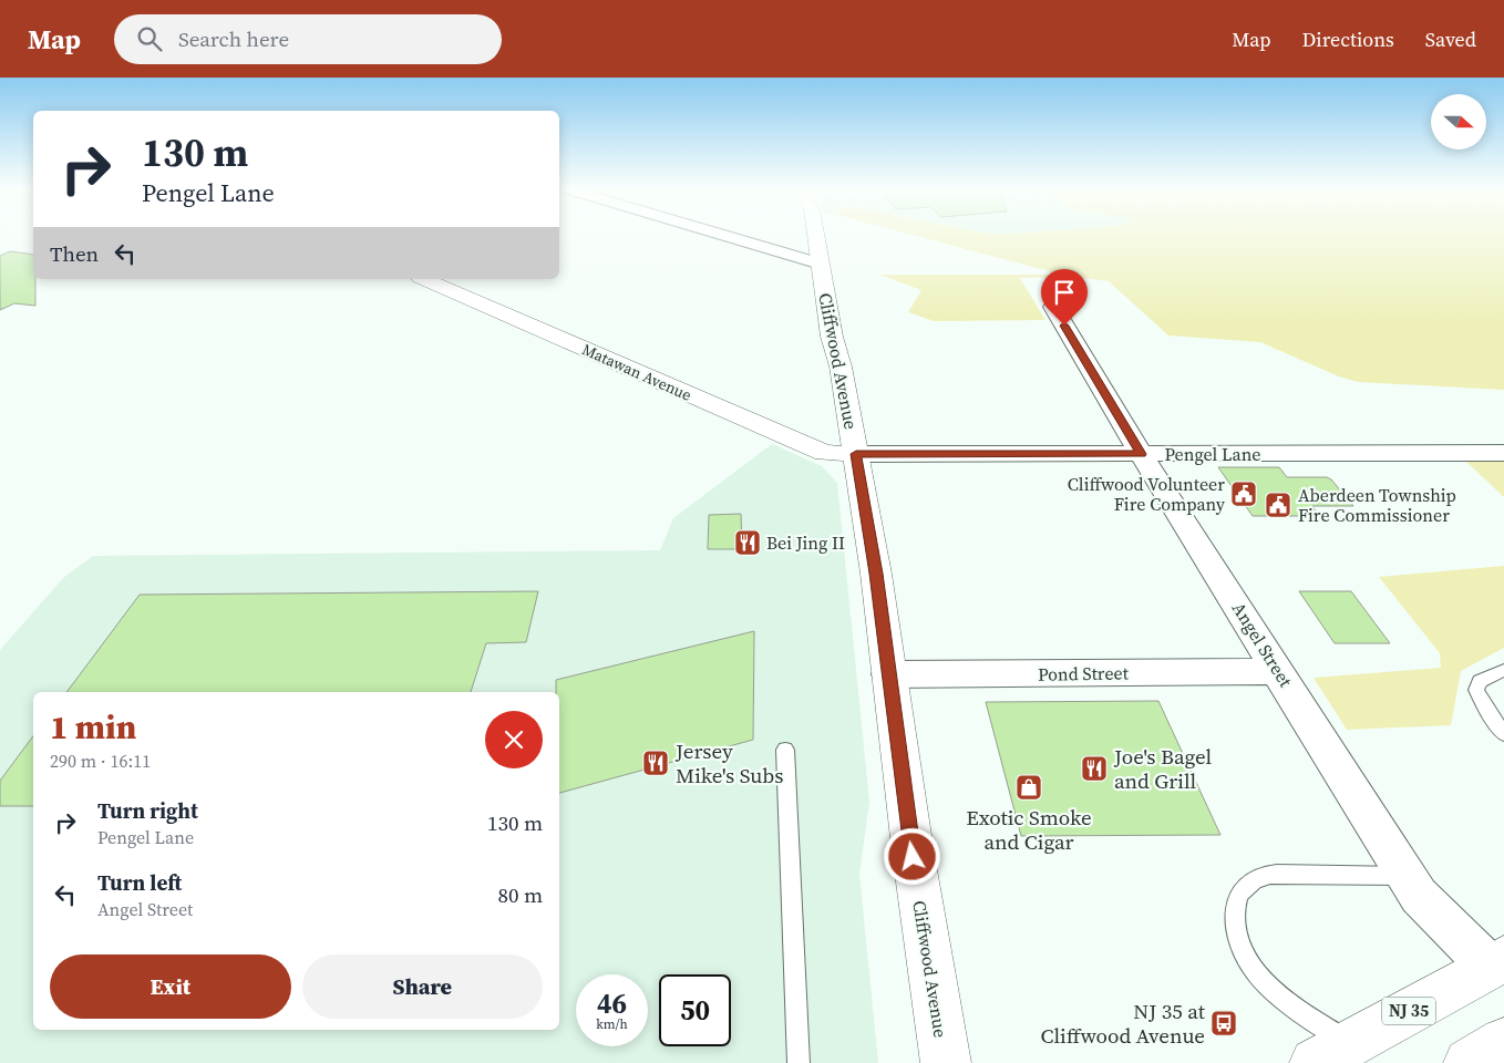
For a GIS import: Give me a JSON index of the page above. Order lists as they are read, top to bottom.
{
  "streets": {
    "main road": ["Cliffwood Avenue", "Matawan Avenue", "NJ 35"],
    "street": ["Pengel Lane", "Angel Street", "Pond Street"]
  },
  "crossings": [
    ["Cliffwood Avenue", "Matawan Avenue"],
    ["Cliffwood Avenue", "Pengel Lane"],
    ["Cliffwood Avenue", "Pond Street"],
    ["Matawan Avenue", "Pengel Lane"],
    ["Pengel Lane", "Angel Street"],
    ["Angel Street", "Pond Street"],
    ["Angel Street", "NJ 35"]
  ],
  "places": {
    "public building": ["Cliffwood Volunteer Fire Company", "Aberdeen Township Fire Commissioner"],
    "restaurant": ["Bei Jing II", "Jersey Mike's Subs", "Joe's Bagel and Grill"],
    "shop": ["Exotic Smoke and Cigar"],
    "bus stop": ["NJ 35 at Cliffwood Avenue"]
  },
  "north": "right",
  "page": {
    "header": "Map",
    "search": "Search here",
    "nav": ["Map", "Directions", "Saved"],
    "turn": ["130 m", "Pengel Lane"],
    "then": "Then",
    "heading": ["1 min", "290 m · 16:11"],
    "list": [
      {
        "name": "Turn right",
        "note": "Pengel Lane",
        "value": "130 m"
      },
      {
        "name": "Turn left",
        "note": "Angel Street",
        "value": "80 m"
      }
    ],
    "buttons": ["Exit", "Share"],
    "speed": "46 km/h",
    "limit": "50"
  }
}
